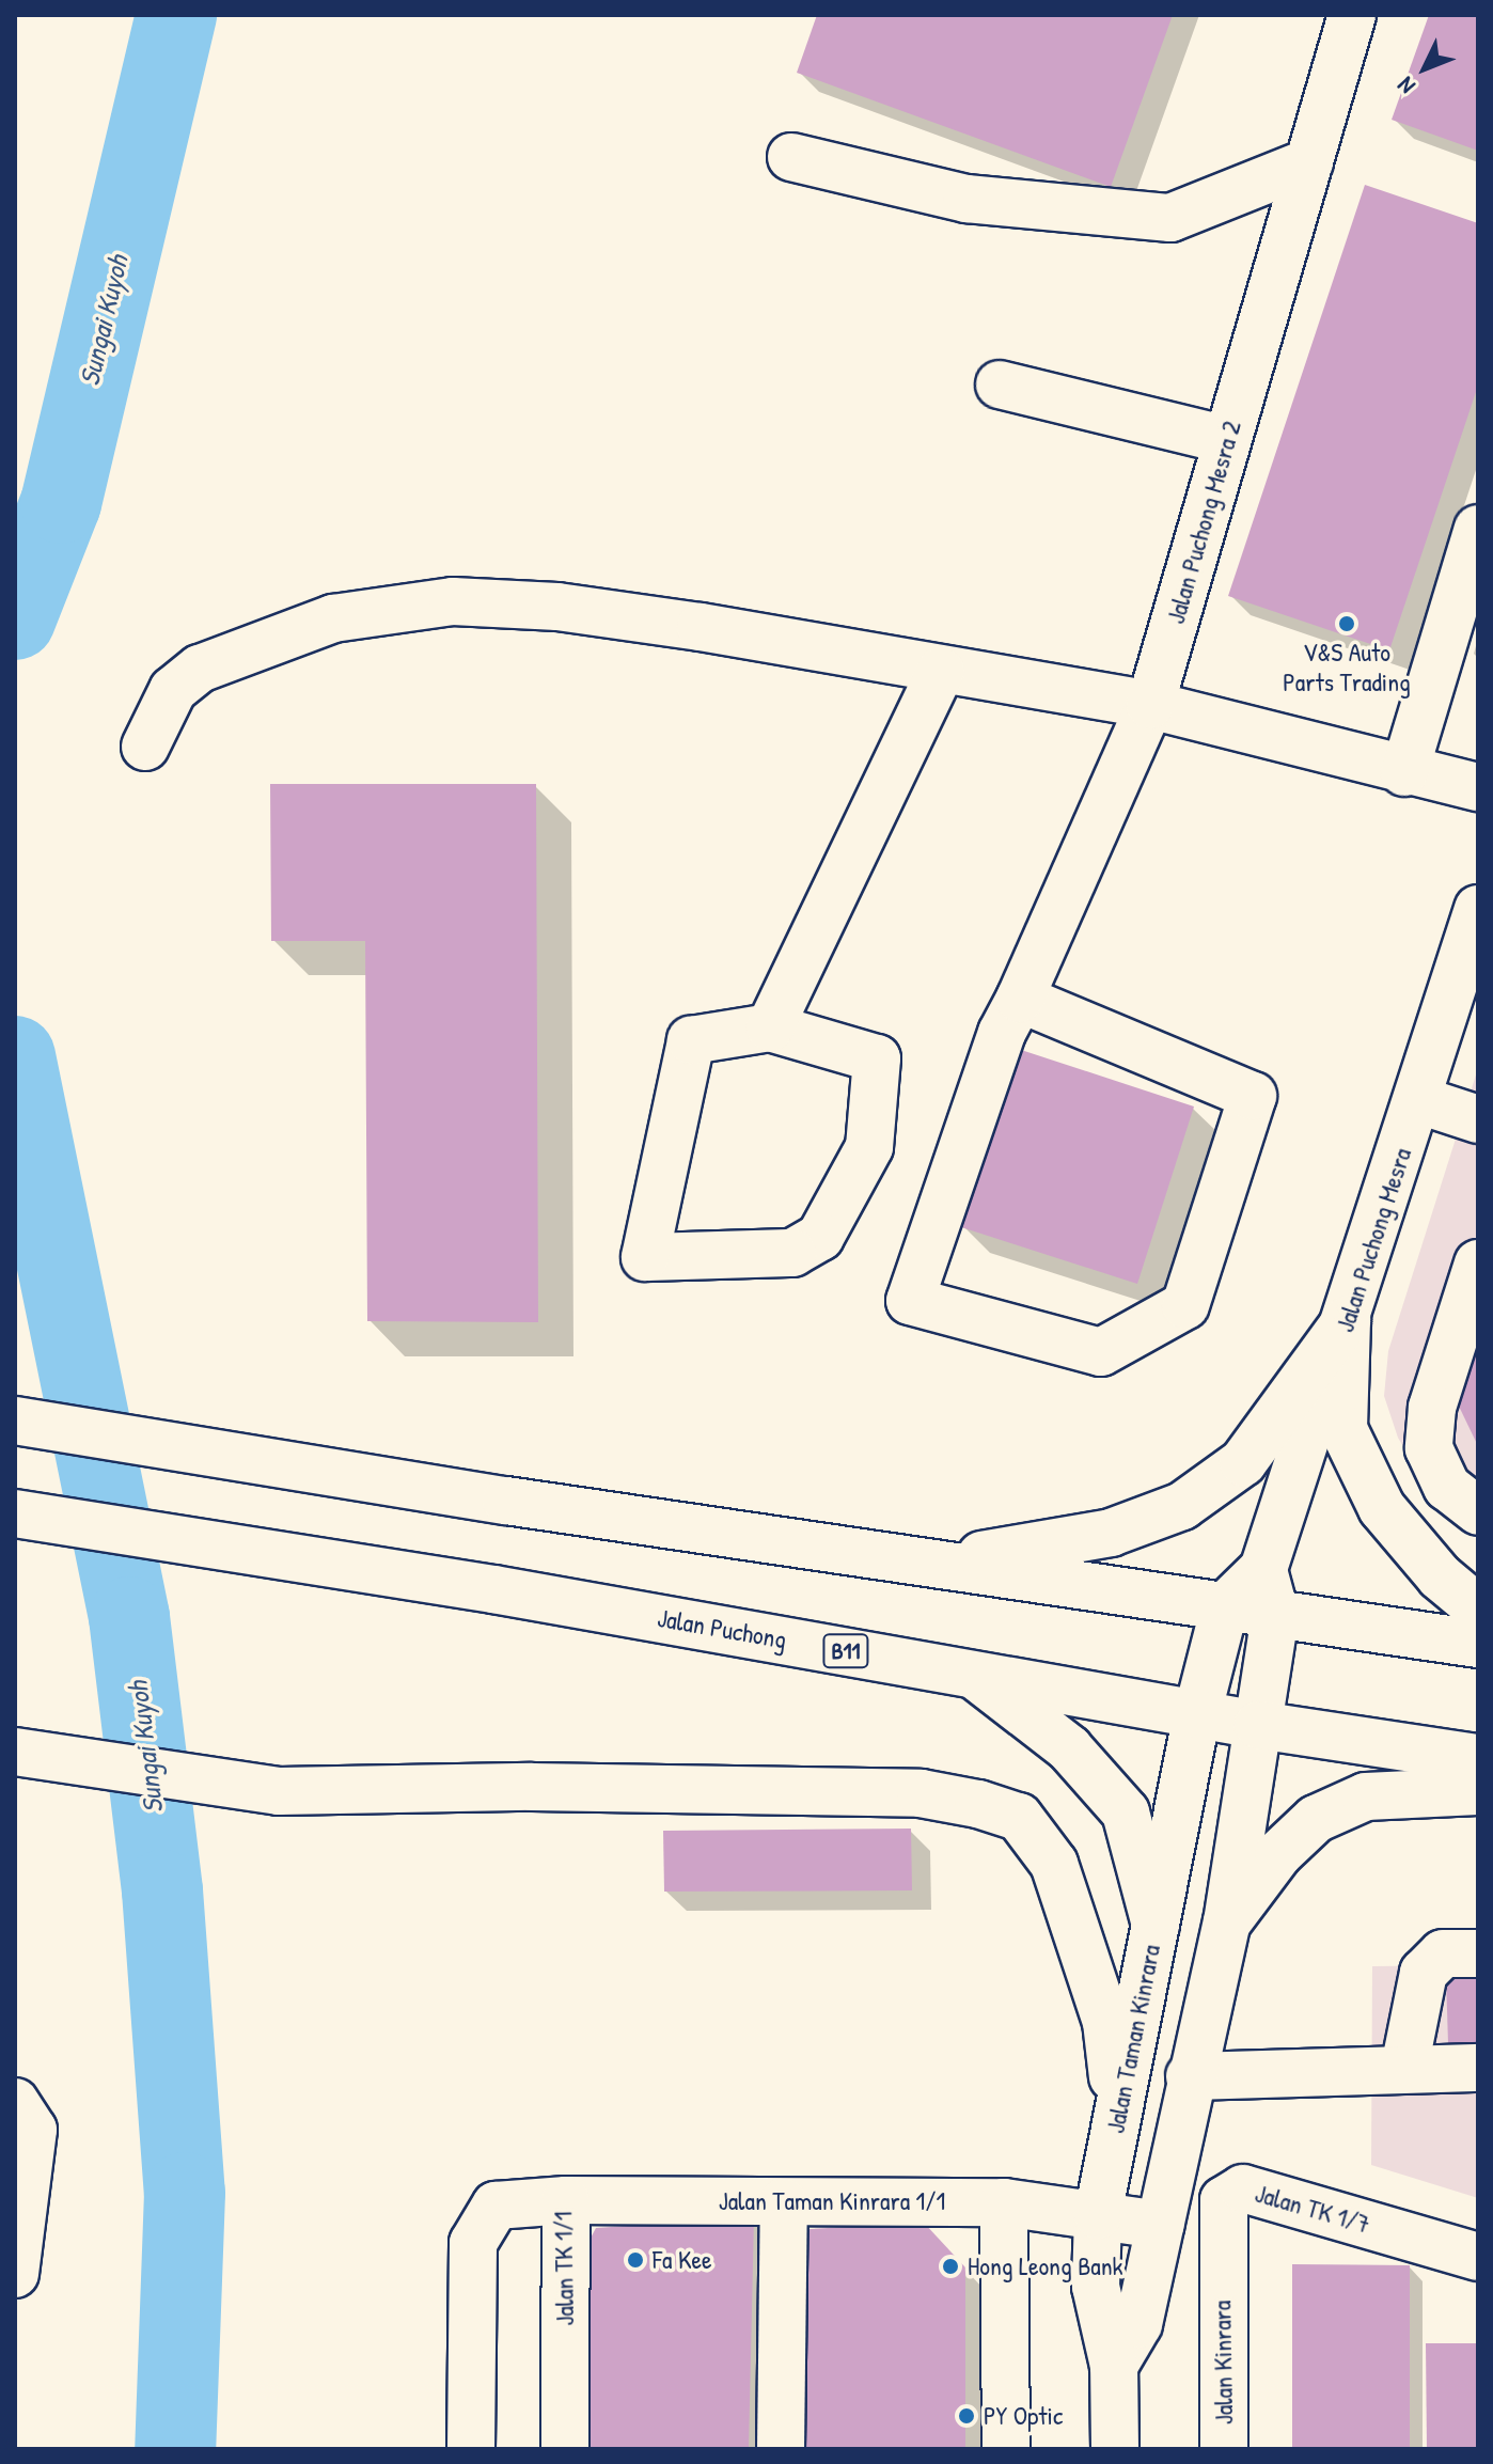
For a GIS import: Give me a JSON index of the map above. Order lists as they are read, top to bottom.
{
  "streets": {
    "main road": [
      "Jalan Puchong Mesra 2",
      "Jalan Puchong Mesra",
      "Jalan Puchong",
      "B11",
      "Jalan Taman Kinrara",
      "Jalan Taman Kinrara 1/1",
      "Jalan TK 1/7",
      "Jalan TK 1/1",
      "Jalan Kinrara"
    ]
  },
  "crossings": [
    ["Jalan Puchong", "Jalan Taman Kinrara"],
    ["Jalan Taman Kinrara", "Jalan Taman Kinrara 1/1"],
    ["Jalan Taman Kinrara 1/1", "Jalan TK 1/1"],
    ["Jalan TK 1/7", "Jalan Kinrara"]
  ],
  "water": ["Sungai Kuyoh"],
  "places": [
    "V&S Auto Parts Trading",
    "Fa Kee",
    "Hong Leong Bank",
    "PY Optic"
  ],
  "north": "bottom left"
}
